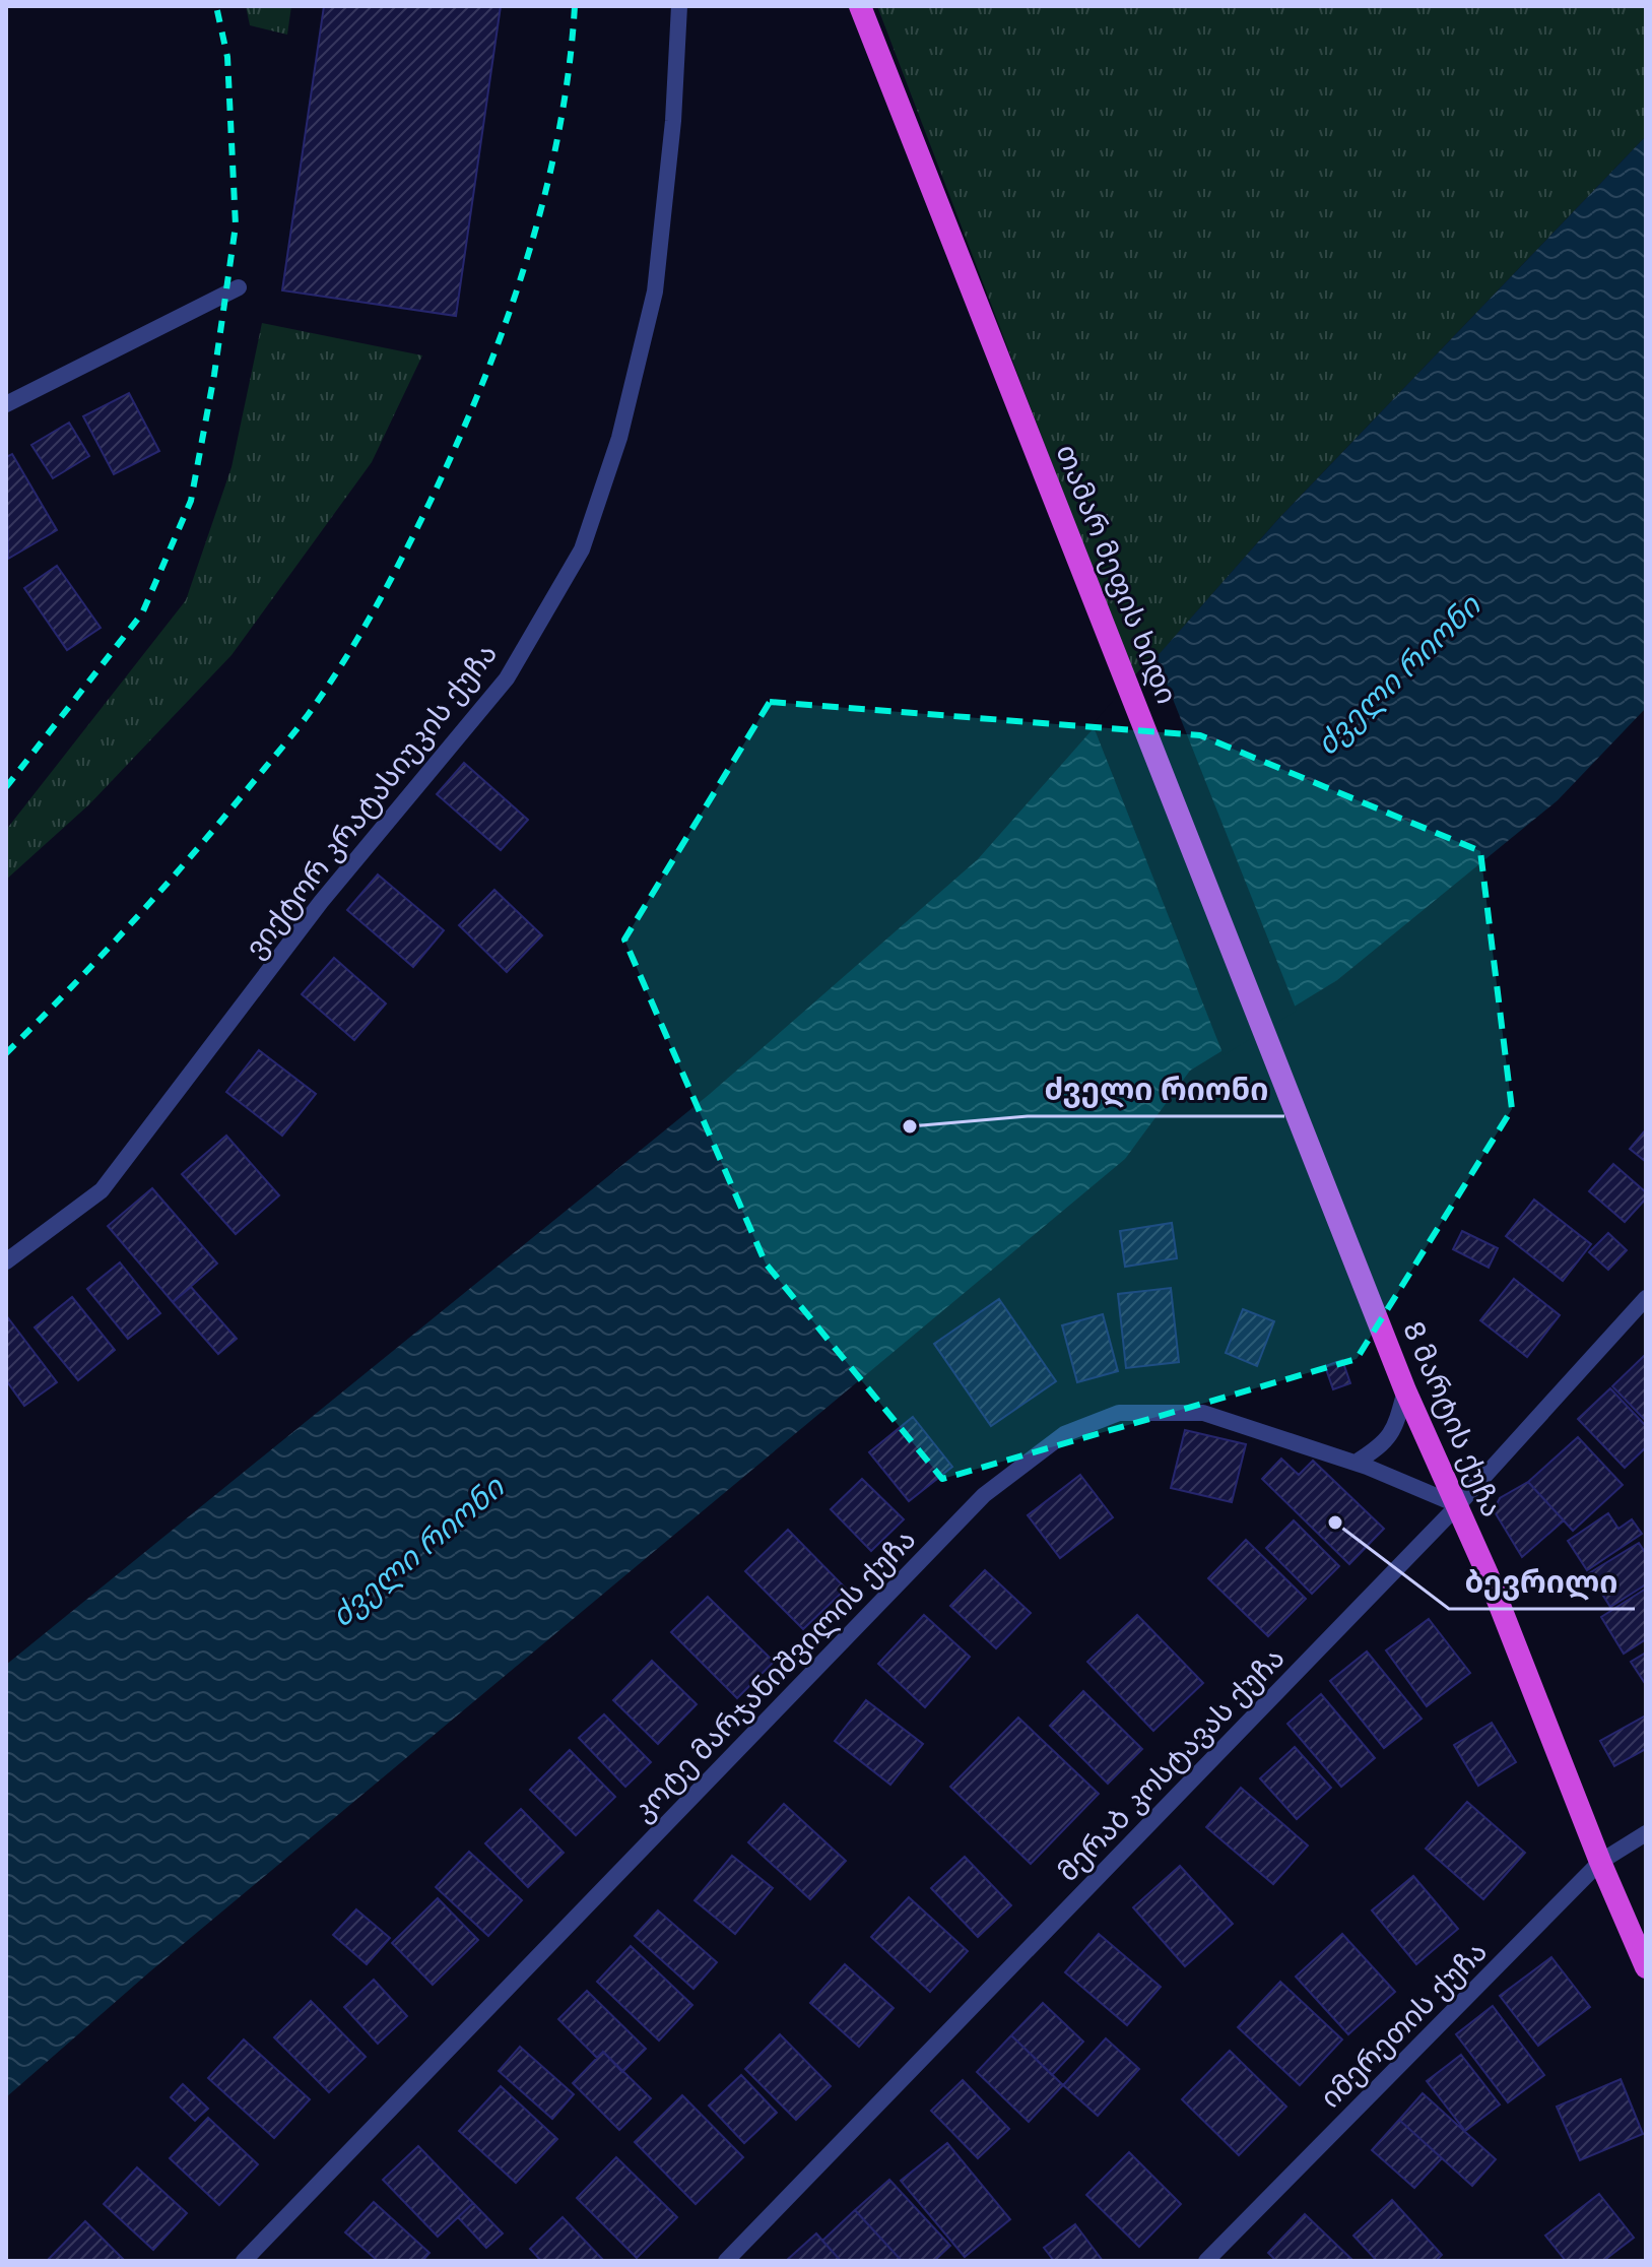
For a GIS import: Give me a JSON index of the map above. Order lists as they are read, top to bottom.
{
  "streets": {
    "highway": ["თამარ მეფის ხიდი", "8 მარტის ქუჩა"],
    "street": [
      "ვიქტორ კრატასიუკის ქუჩა",
      "კოტე მარჯანიშვილის ქუჩა",
      "მერაბ კოსტავას ქუჩა",
      "იმერეთის ქუჩა"
    ]
  },
  "crossings": [
    ["თამარ მეფის ხიდი", "8 მარტის ქუჩა"],
    ["8 მარტის ქუჩა", "კოტე მარჯანიშვილის ქუჩა"],
    ["8 მარტის ქუჩა", "მერაბ კოსტავას ქუჩა"],
    ["8 მარტის ქუჩა", "იმერეთის ქუჩა"],
    ["კოტე მარჯანიშვილის ქუჩა", "მერაბ კოსტავას ქუჩა"]
  ],
  "water": ["ძველი რიონი"],
  "places": ["ძველი რიონი", "ბევრილი"]
}
